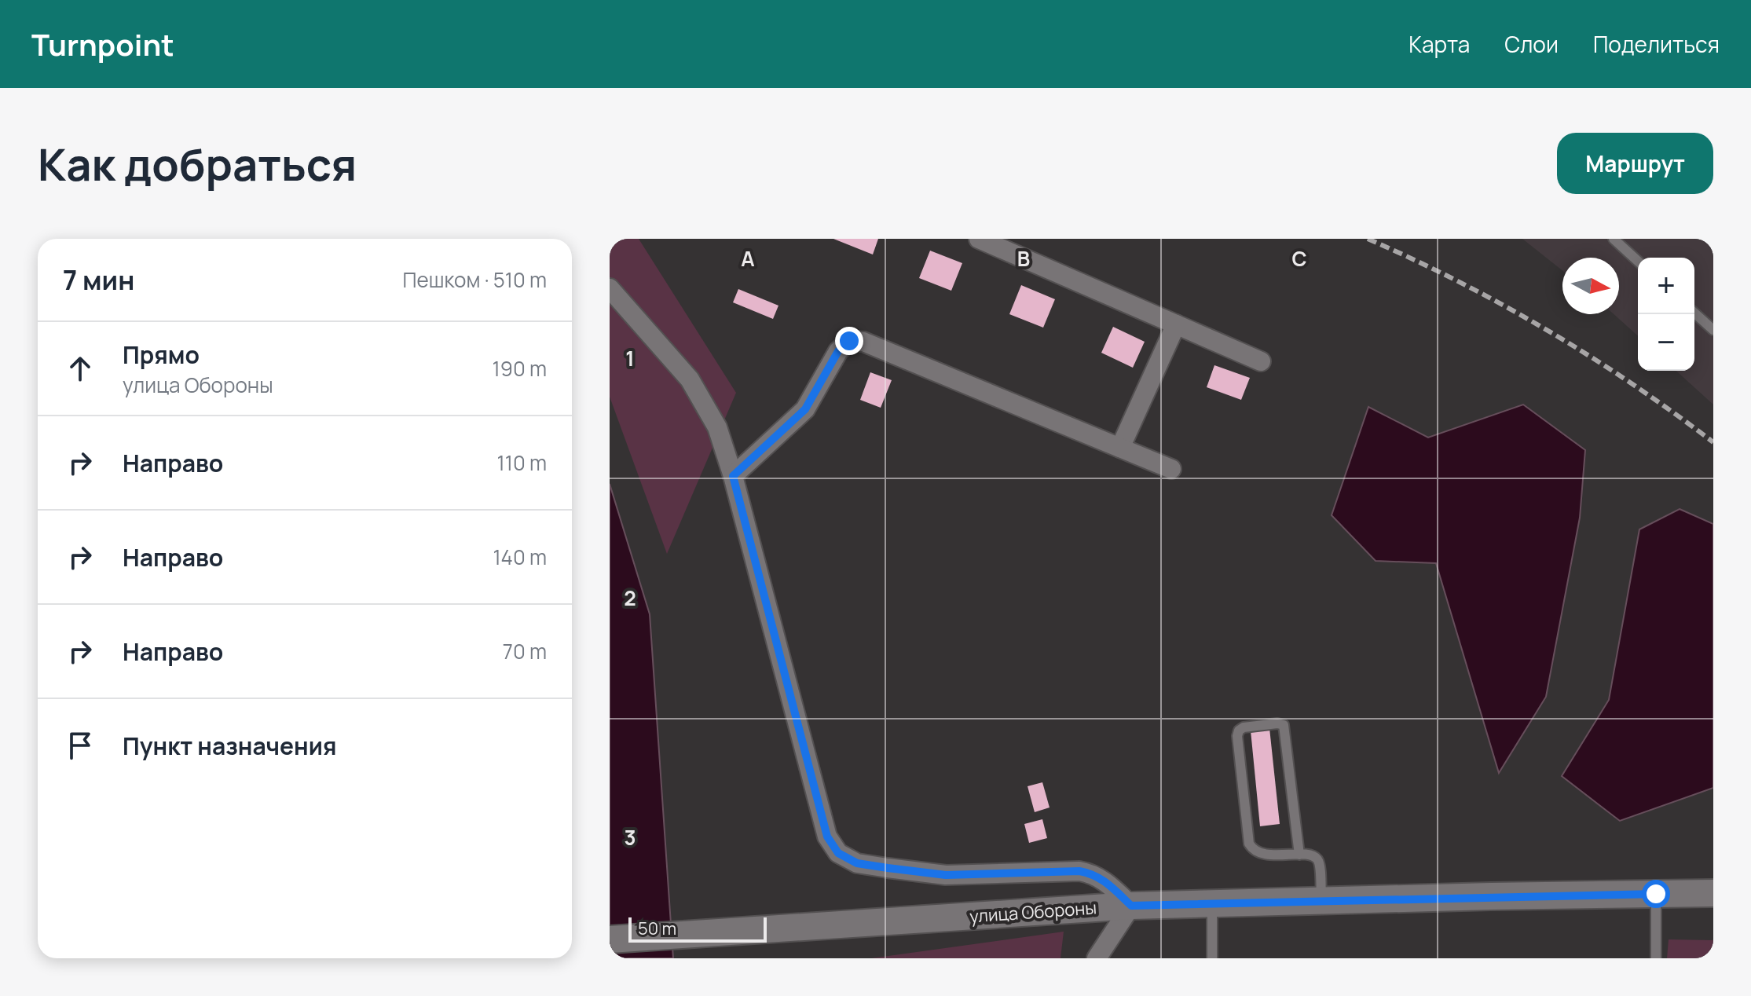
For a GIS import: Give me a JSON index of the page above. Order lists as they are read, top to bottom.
{
  "streets": {
    "main road": ["улица Обороны"]
  },
  "scale_bar": "50 m",
  "north": "right",
  "page": {
    "header": "Turnpoint",
    "nav": ["Карта", "Слои", "Поделиться"],
    "buttons": "Маршрут",
    "title": "Как добраться",
    "heading": ["7 мин", "Пешком · 510 m"],
    "map_buttons": ["+", "−"],
    "list": [
      ["Прямо", "улица Обороны", "190 m"],
      ["Направо", "110 m"],
      ["Направо", "140 m"],
      ["Направо", "70 m"],
      "Пункт назначения"
    ],
    "scale": "50 m"
  },
  "grid": {
    "columns": ["A", "B", "C"],
    "rows": ["1", "2", "3"]
  }
}
